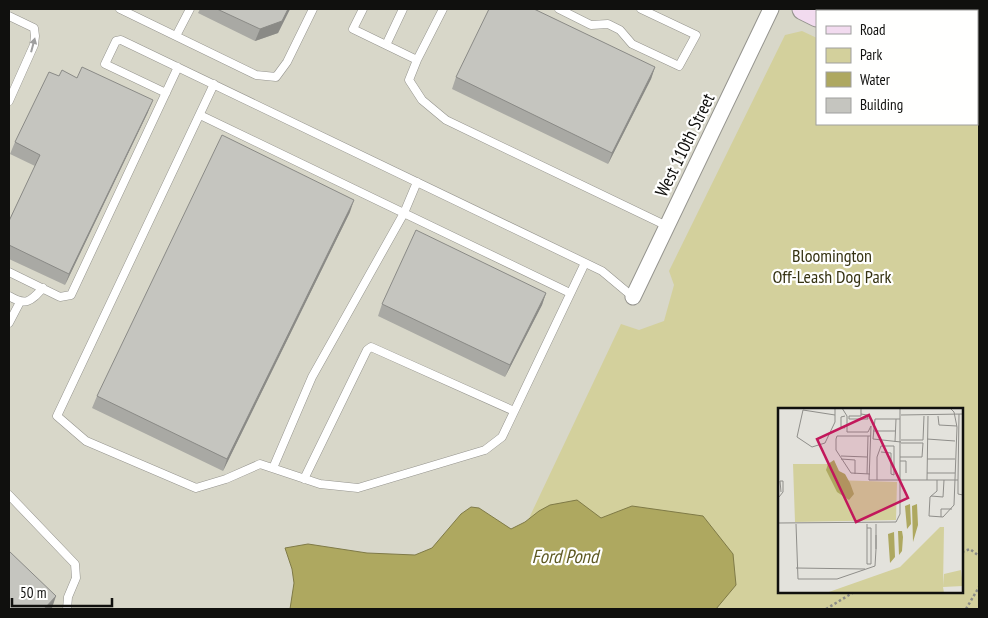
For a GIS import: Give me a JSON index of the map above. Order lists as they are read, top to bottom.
{
  "streets": {
    "street": ["West 110th Street"]
  },
  "water": ["Ford Pond"],
  "parks": ["Bloomington Off-Leash Dog Park"],
  "legend": [
    "Road",
    "Park",
    "Water",
    "Building"
  ],
  "scale_bar": "50 m"
}
